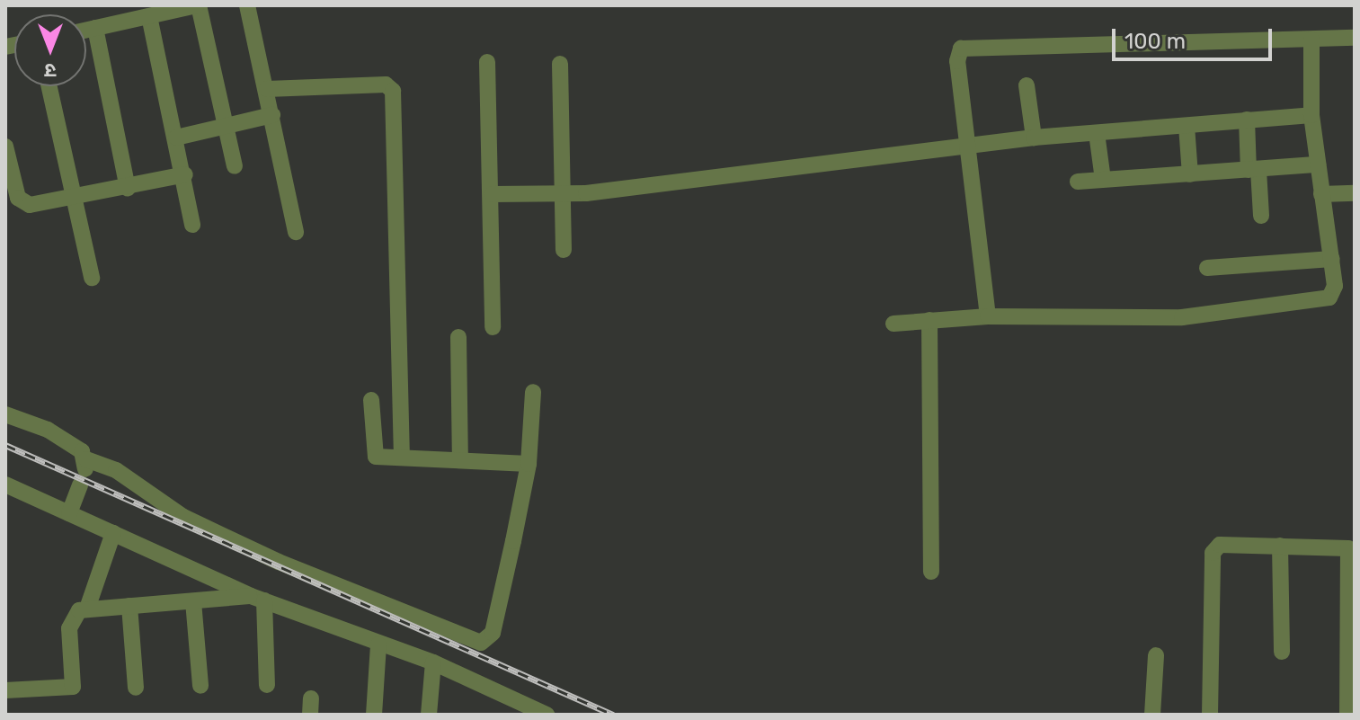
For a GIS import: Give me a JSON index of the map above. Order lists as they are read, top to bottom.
{
  "scale_bar": "100 m",
  "north": "bottom"
}
